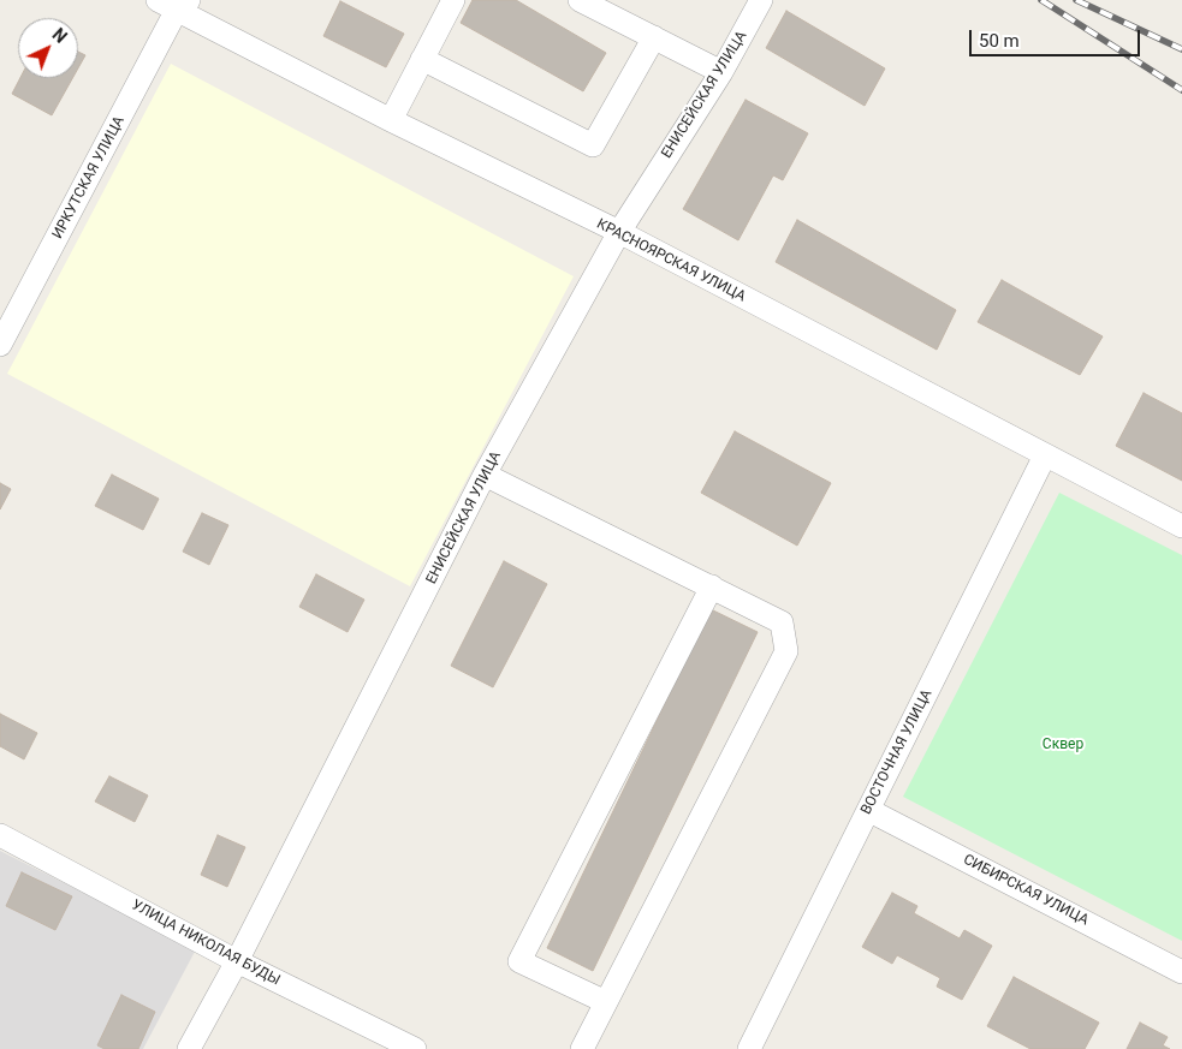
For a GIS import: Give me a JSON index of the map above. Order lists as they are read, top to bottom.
{
  "streets": {
    "street": [
      "ЕНИСЕЙСКАЯ УЛИЦА",
      "ИРКУТСКАЯ УЛИЦА",
      "КРАСНОЯРСКАЯ УЛИЦА",
      "ВОСТОЧНАЯ УЛИЦА",
      "СИБИРСКАЯ УЛИЦА",
      "УЛИЦА НИКОЛАЯ БУДЫ"
    ]
  },
  "crossings": [
    ["ЕНИСЕЙСКАЯ УЛИЦА", "КРАСНОЯРСКАЯ УЛИЦА"],
    ["ЕНИСЕЙСКАЯ УЛИЦА", "УЛИЦА НИКОЛАЯ БУДЫ"],
    ["ИРКУТСКАЯ УЛИЦА", "КРАСНОЯРСКАЯ УЛИЦА"],
    ["КРАСНОЯРСКАЯ УЛИЦА", "ВОСТОЧНАЯ УЛИЦА"],
    ["ВОСТОЧНАЯ УЛИЦА", "СИБИРСКАЯ УЛИЦА"]
  ],
  "parks": ["Сквер"],
  "scale_bar": "50 m",
  "north": "top right"
}
